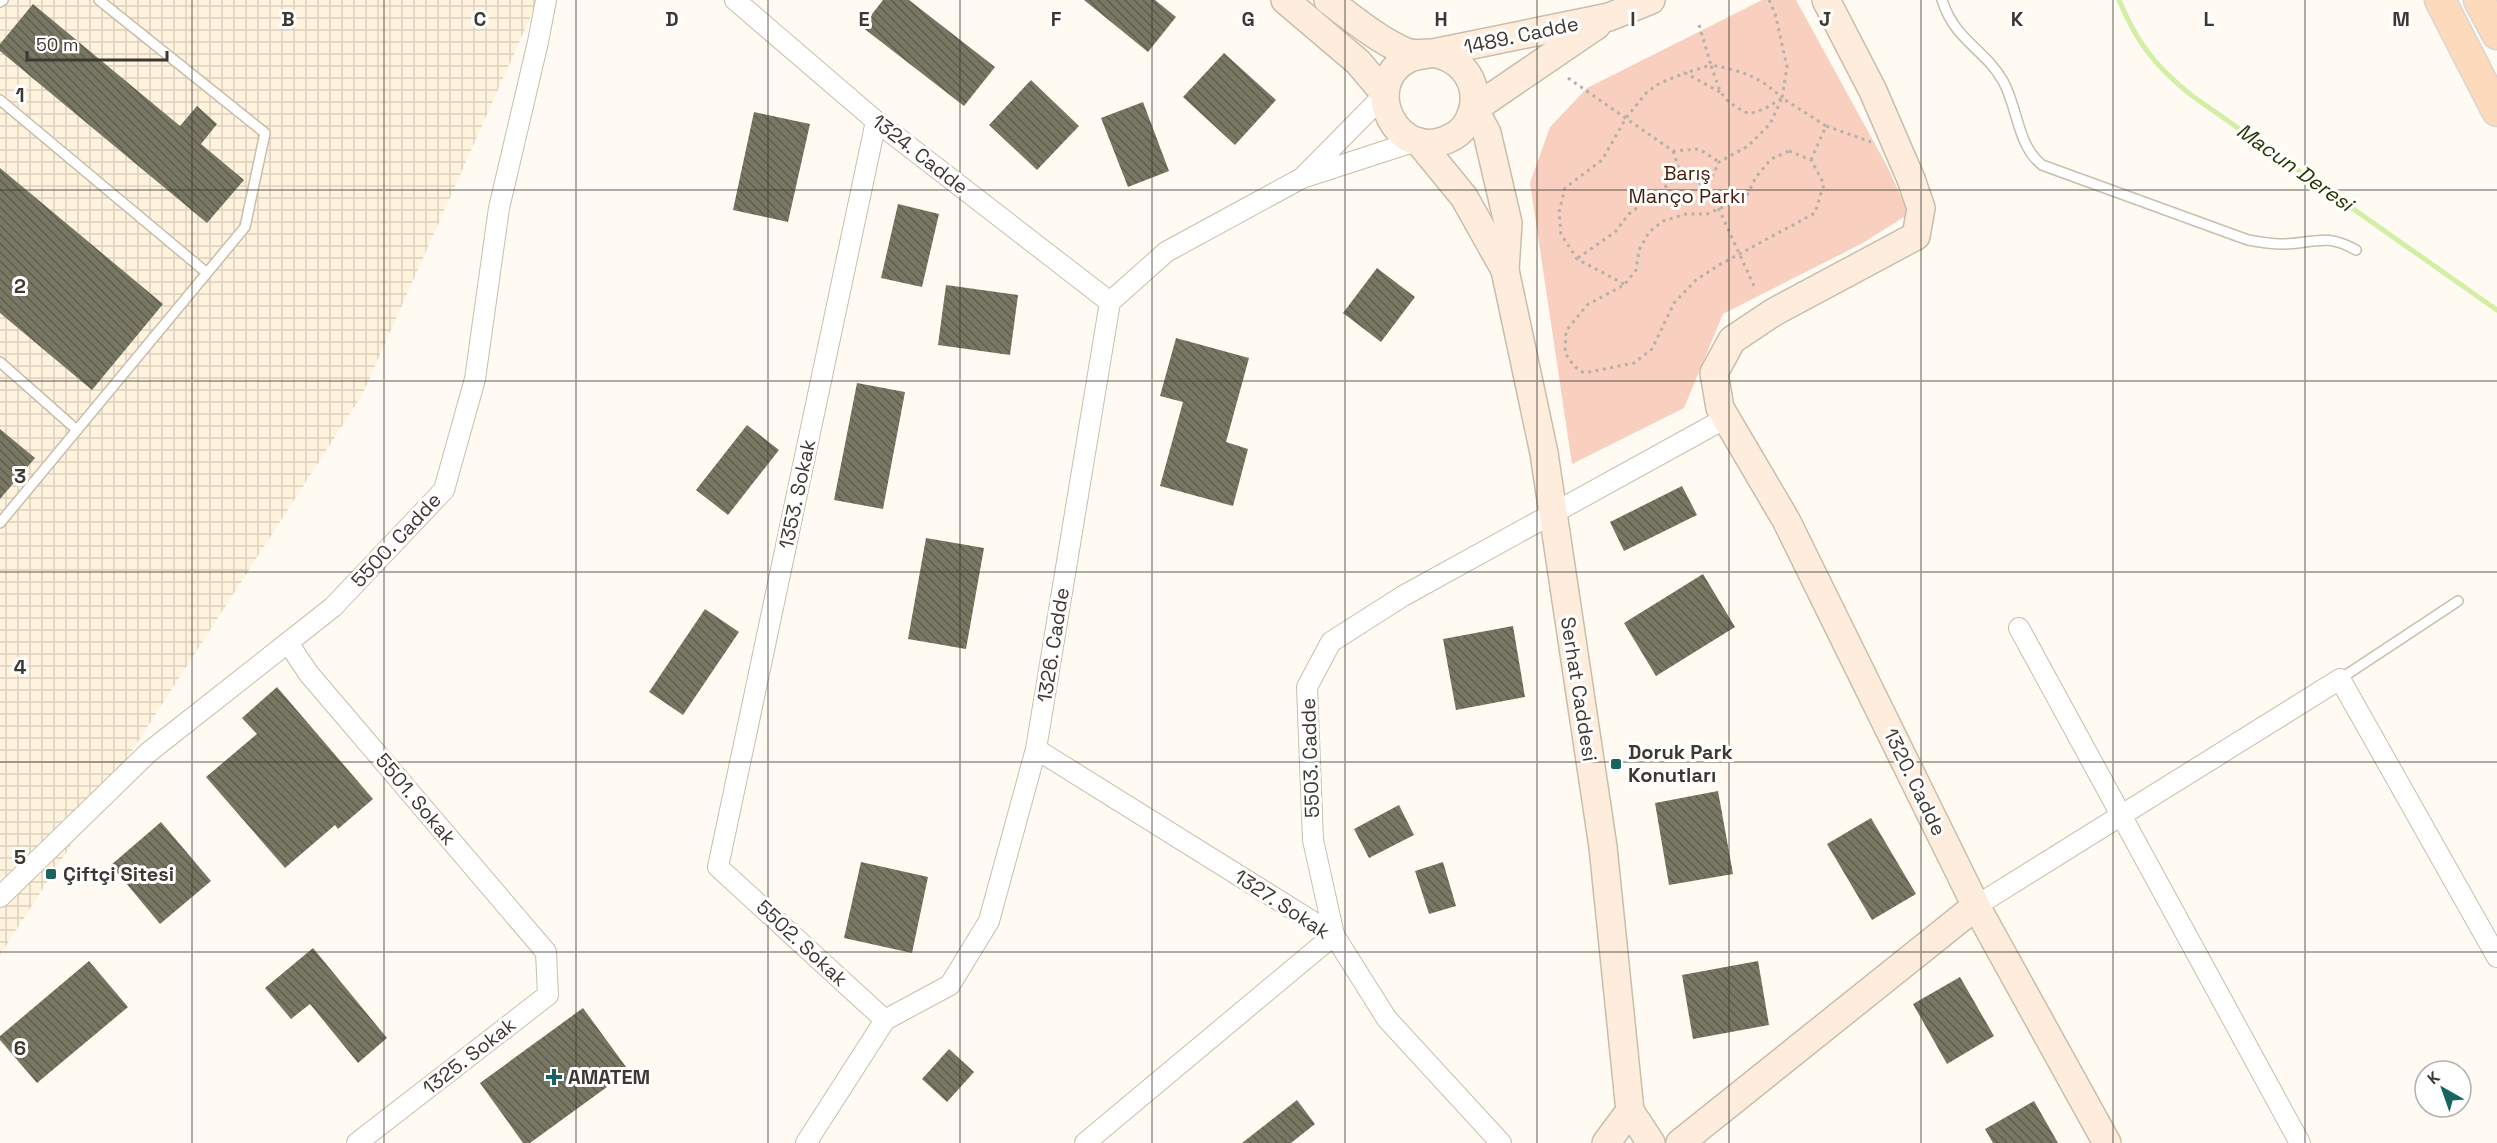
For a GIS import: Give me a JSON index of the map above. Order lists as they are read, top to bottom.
{
  "streets": {
    "main road": ["1489. Cadde", "Serhat Caddesi", "1320. Cadde"],
    "street": [
      "1324. Cadde",
      "1353. Sokak",
      "5500. Cadde",
      "1326. Cadde",
      "5503. Cadde",
      "5501. Sokak",
      "1327. Sokak",
      "5502. Sokak",
      "1325. Sokak"
    ]
  },
  "crossings": [
    ["1324. Cadde", "1353. Sokak"],
    ["1324. Cadde", "1326. Cadde"],
    ["1353. Sokak", "5502. Sokak"],
    ["5500. Cadde", "5501. Sokak"],
    ["1326. Cadde", "1327. Sokak"],
    ["1326. Cadde", "5502. Sokak"],
    ["Serhat Caddesi", "5503. Cadde"],
    ["5503. Cadde", "1320. Cadde"],
    ["5503. Cadde", "1327. Sokak"],
    ["5501. Sokak", "1325. Sokak"]
  ],
  "water": ["Macun Deresi"],
  "parks": ["Barış Manço Parkı"],
  "places": {
    "transit": ["Doruk Park Konutları", "Çiftçi Sitesi"],
    "health": ["AMATEM"]
  },
  "scale_bar": "50 m",
  "north": "top left",
  "grid": {
    "columns": [
      "B",
      "C",
      "D",
      "E",
      "F",
      "G",
      "H",
      "I",
      "J",
      "K",
      "L",
      "M"
    ],
    "rows": [
      "1",
      "2",
      "3",
      "4",
      "5",
      "6"
    ]
  }
}
